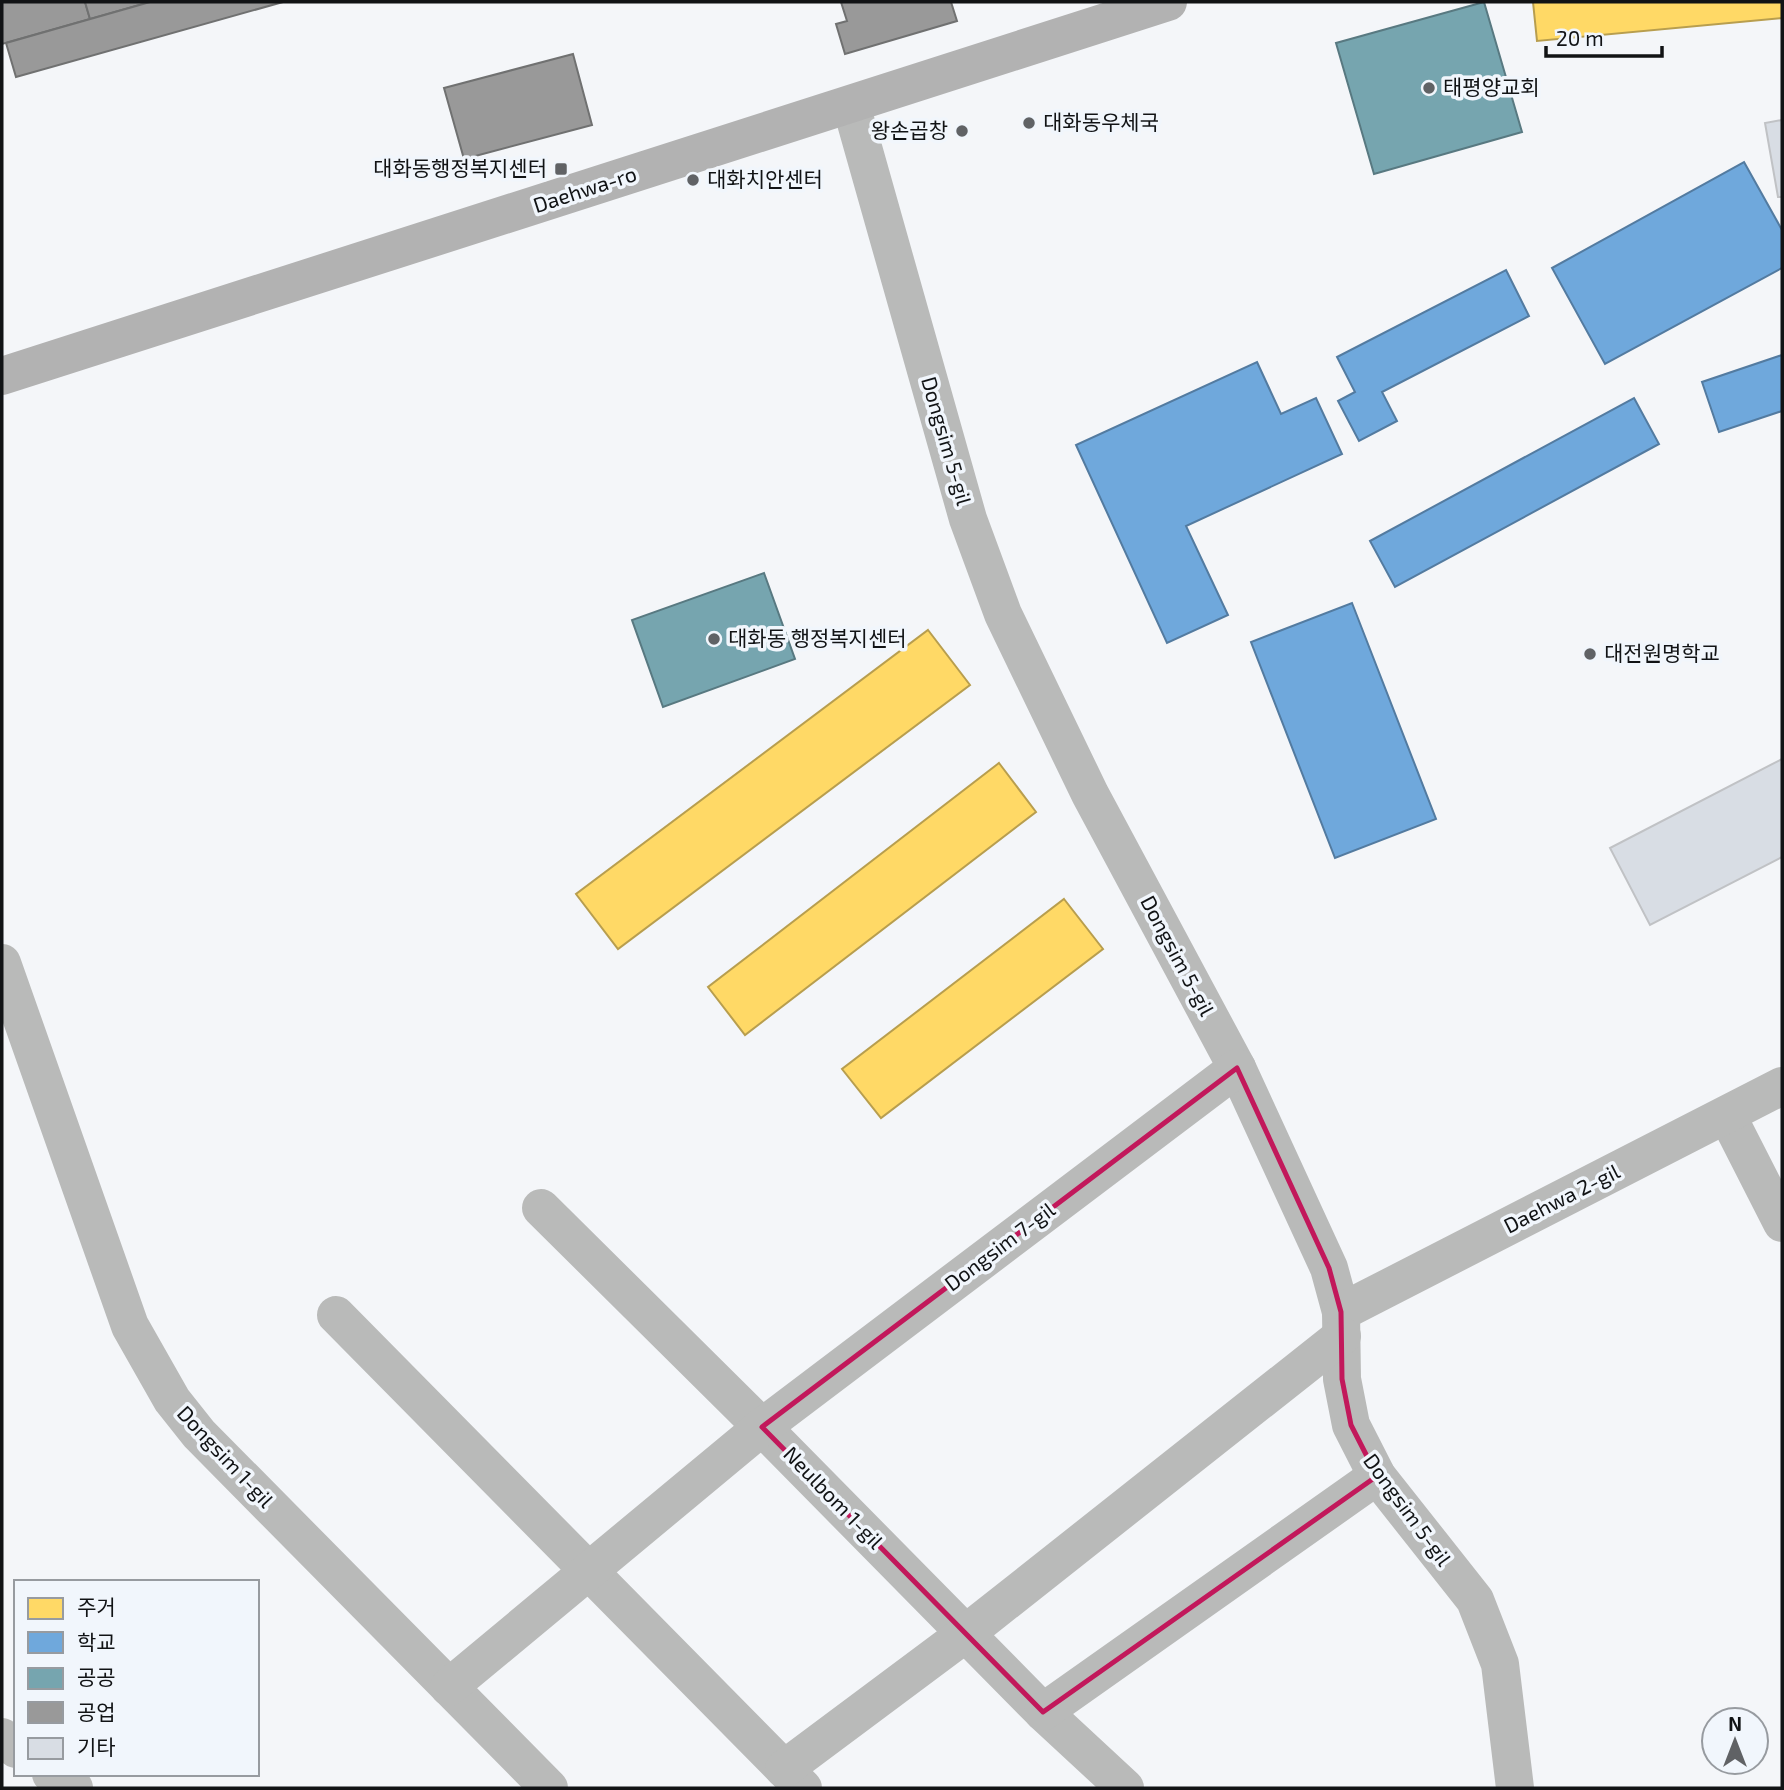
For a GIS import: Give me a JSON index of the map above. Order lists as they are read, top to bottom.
{
  "streets": {
    "main road": ["Daehwa-ro"],
    "street": [
      "Dongsim 5-gil",
      "Daehwa 2-gil",
      "Dongsim 7-gil",
      "Dongsim 1-gil",
      "Neulbom 1-gil"
    ]
  },
  "crossings": [
    ["Daehwa-ro", "Dongsim 5-gil"],
    ["Dongsim 5-gil", "Daehwa 2-gil"],
    ["Dongsim 5-gil", "Dongsim 7-gil"],
    ["Daehwa 2-gil", "Neulbom 1-gil"],
    ["Dongsim 7-gil", "Dongsim 1-gil"],
    ["Dongsim 7-gil", "Neulbom 1-gil"]
  ],
  "places": {
    "other": [
      "태평양교회",
      "대화동우체국",
      "왕손곱창",
      "대화치안센터",
      "대화동 행정복지센터",
      "대전원명학교"
    ],
    "transit": ["대화동행정복지센터"]
  },
  "legend": [
    "주거",
    "학교",
    "공공",
    "공업",
    "기타"
  ],
  "scale_bar": "20 m",
  "north": "top"
}
